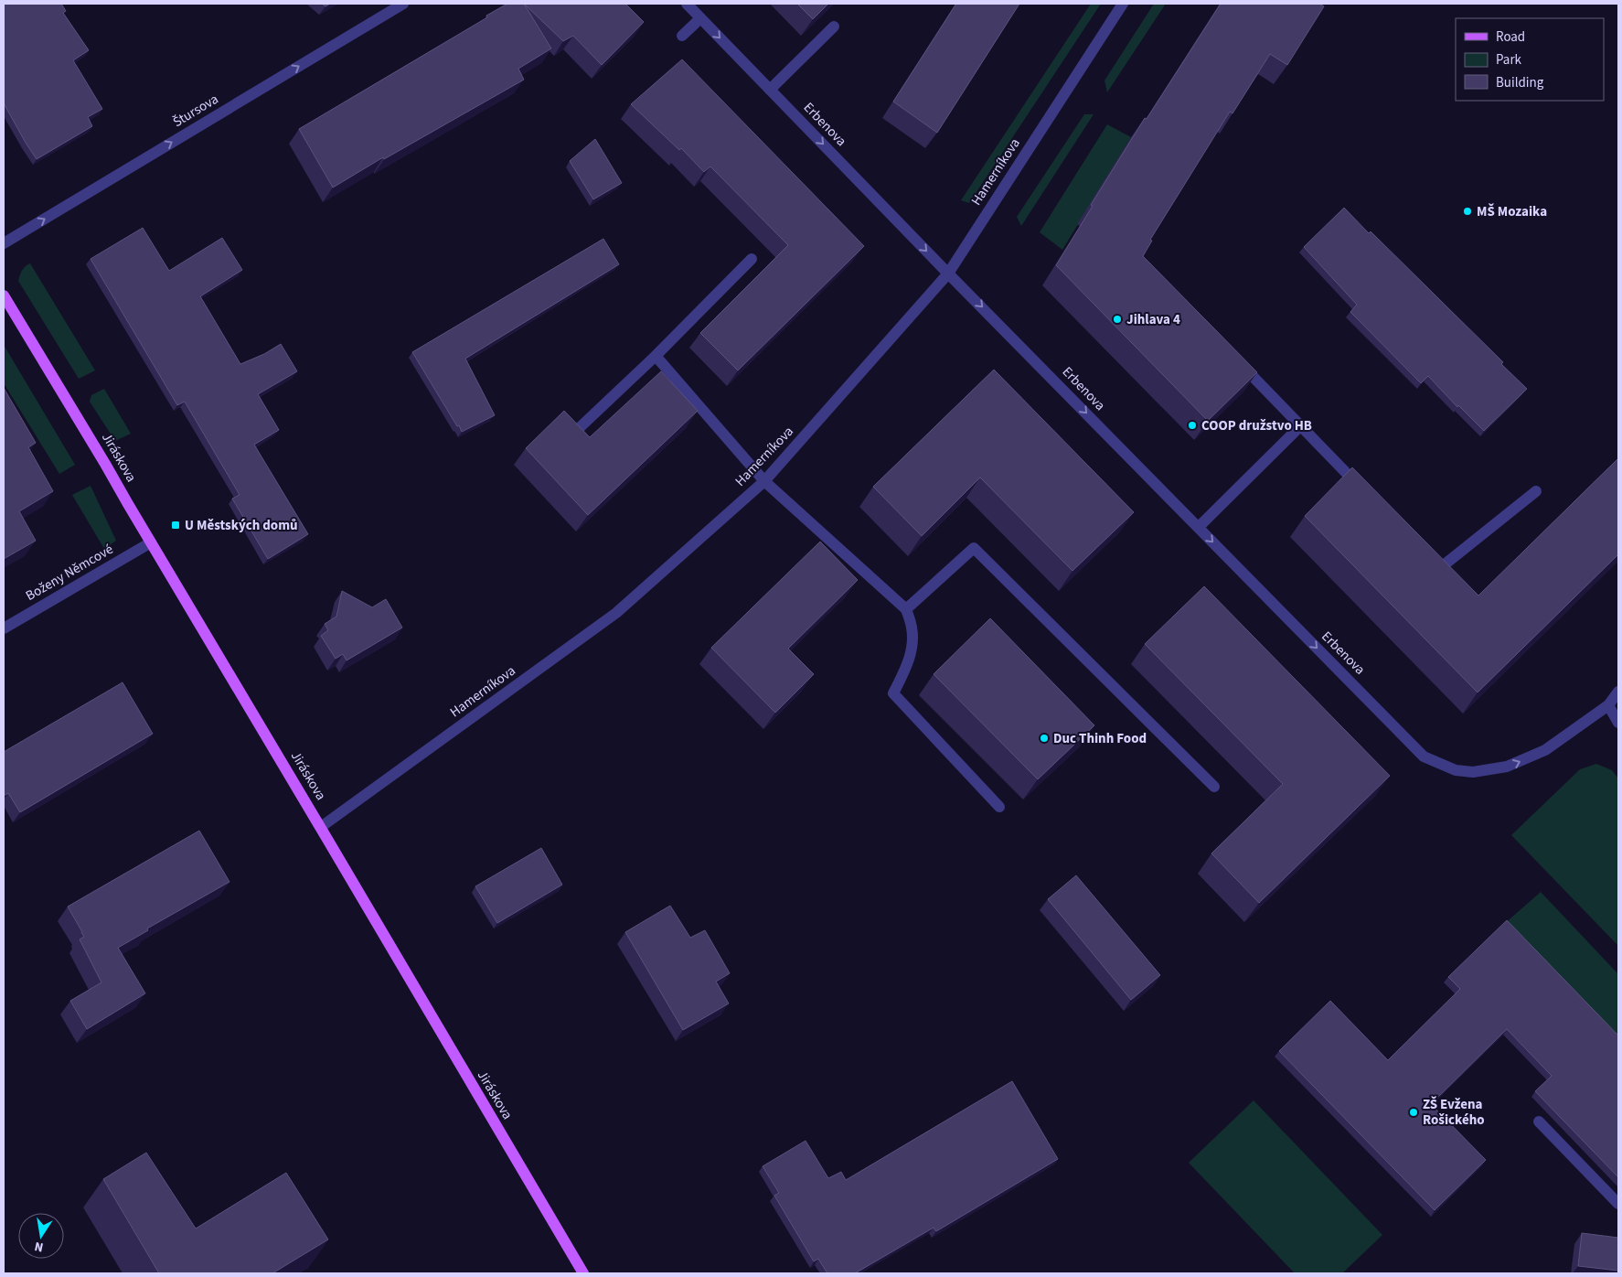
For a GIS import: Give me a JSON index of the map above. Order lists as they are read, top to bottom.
{
  "streets": {
    "main road": ["Jiráskova"],
    "street": [
      "Štursova",
      "Erbenova",
      "Hamerníkova",
      "Boženy Němcové"
    ]
  },
  "crossings": [
    ["Erbenova", "Hamerníkova"],
    ["Hamerníkova", "Jiráskova"],
    ["Jiráskova", "Boženy Němcové"]
  ],
  "one_way": ["Štursova", "Erbenova"],
  "places": {
    "other": [
      "MŠ Mozaika",
      "Jihlava 4",
      "COOP družstvo HB",
      "Duc Thinh Food",
      "ZŠ Evžena Rošického"
    ],
    "transit": ["U Městských domů"]
  },
  "legend": ["Road", "Park", "Building"],
  "north": "bottom"
}
